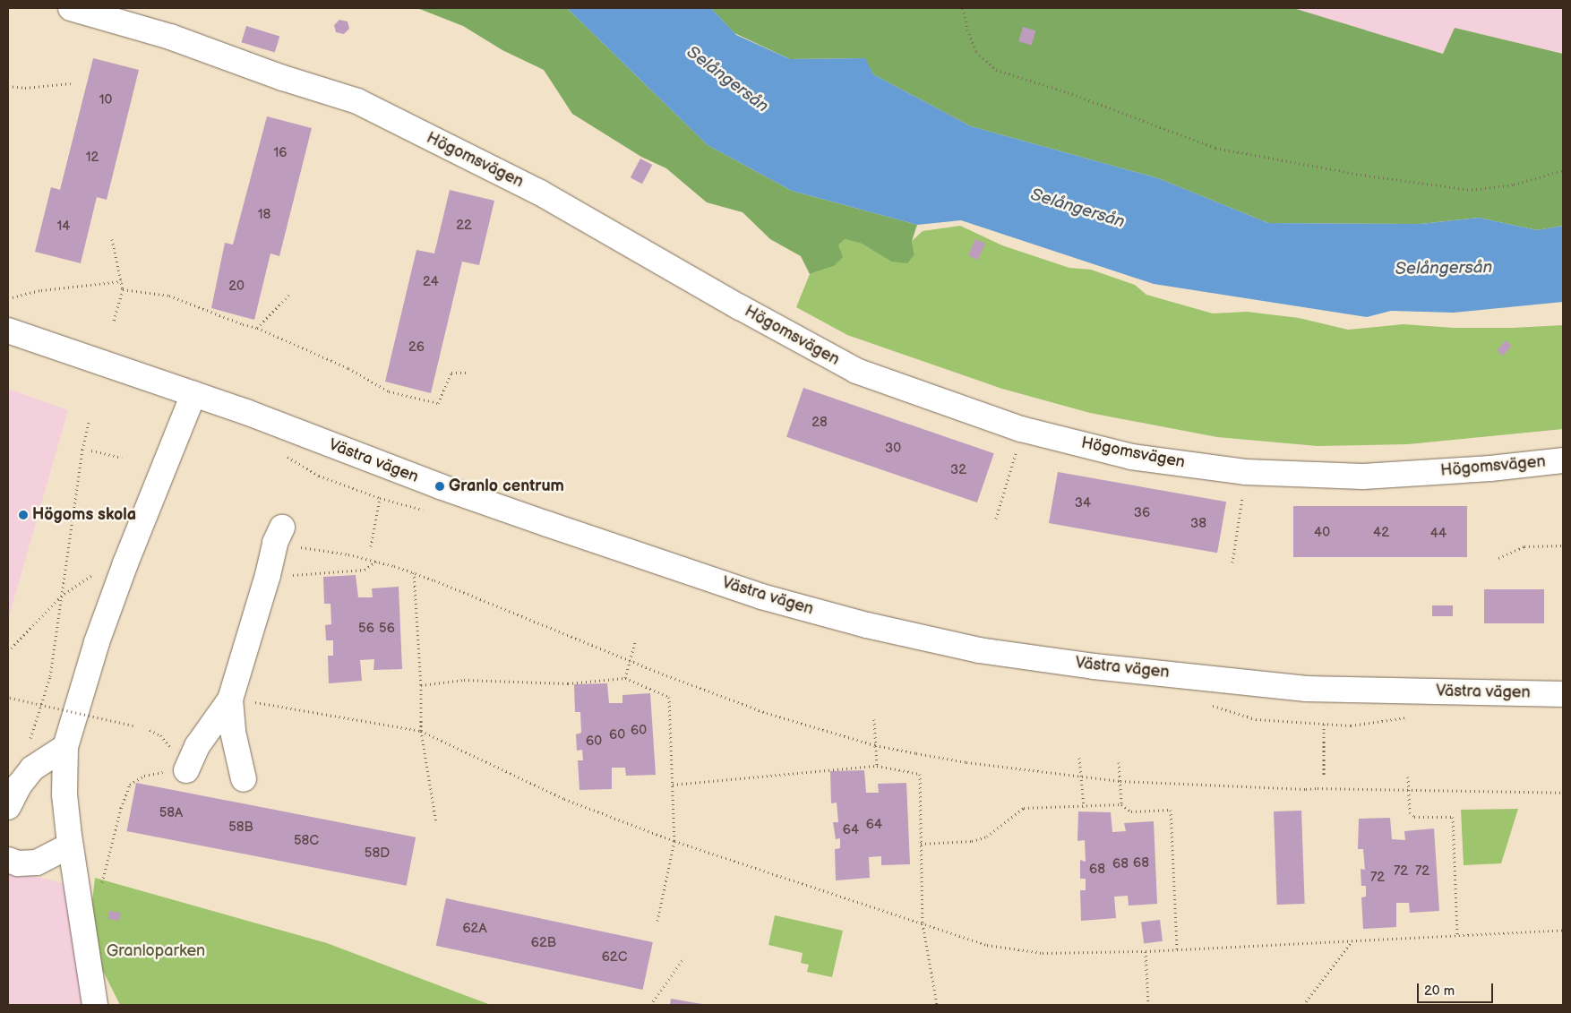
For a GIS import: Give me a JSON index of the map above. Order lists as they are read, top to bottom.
{
  "streets": {
    "street": ["Högomsvägen", "Västra vägen"]
  },
  "water": ["Selångersån"],
  "parks": ["Granloparken"],
  "places": ["Granlo centrum", "Högoms skola"],
  "house_numbers": [
    "10",
    "16",
    "12",
    "18",
    "22",
    "14",
    "24",
    "20",
    "26",
    "28",
    "30",
    "32",
    "34",
    "36",
    "38",
    "40",
    "42",
    "44",
    "56",
    "56",
    "60",
    "60",
    "60",
    "58A",
    "64",
    "58B",
    "64",
    "58C",
    "58D",
    "68",
    "68",
    "68",
    "72",
    "72",
    "72",
    "62A",
    "62B",
    "62C"
  ],
  "scale_bar": "20 m"
}
